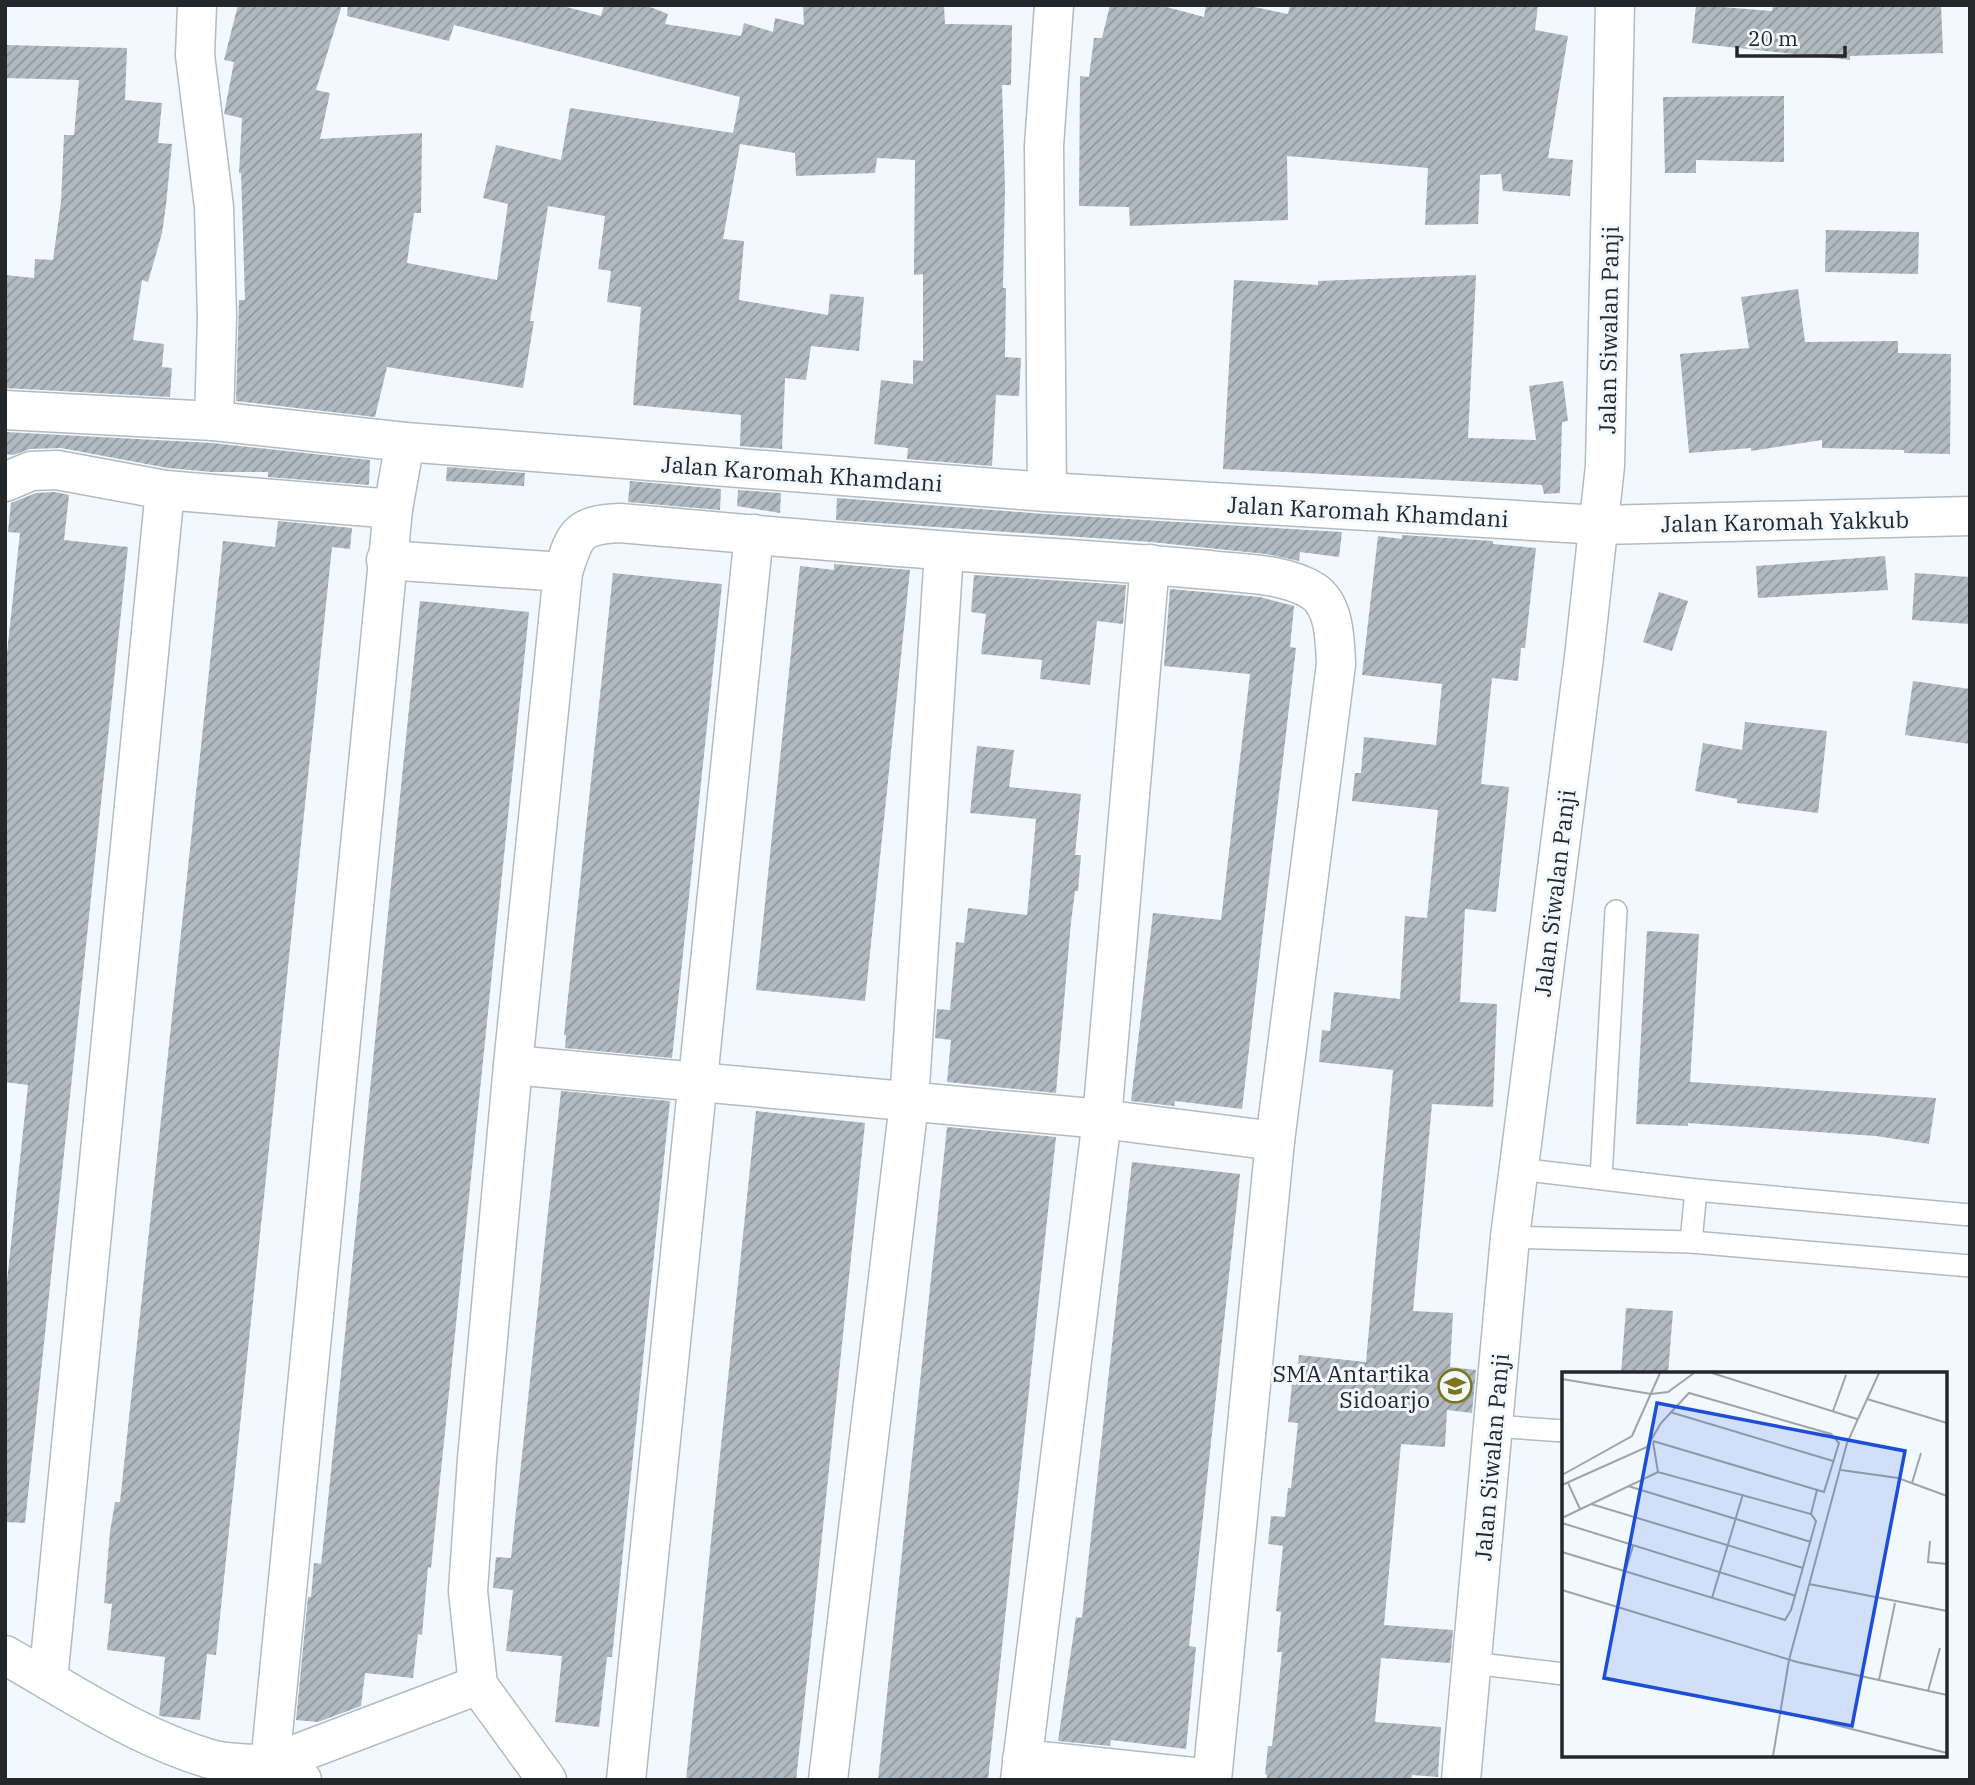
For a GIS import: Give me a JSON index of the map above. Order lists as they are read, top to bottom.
{
  "streets": {
    "street": ["Jalan Siwalan Panji", "Jalan Karomah Khamdani", "Jalan Karomah Yakkub"]
  },
  "crossings": [
    ["Jalan Siwalan Panji", "Jalan Karomah Khamdani"],
    ["Jalan Siwalan Panji", "Jalan Karomah Yakkub"],
    ["Jalan Karomah Khamdani", "Jalan Karomah Yakkub"]
  ],
  "places": {
    "school or university": ["SMA Antartika Sidoarjo"]
  },
  "scale_bar": "20 m"
}
